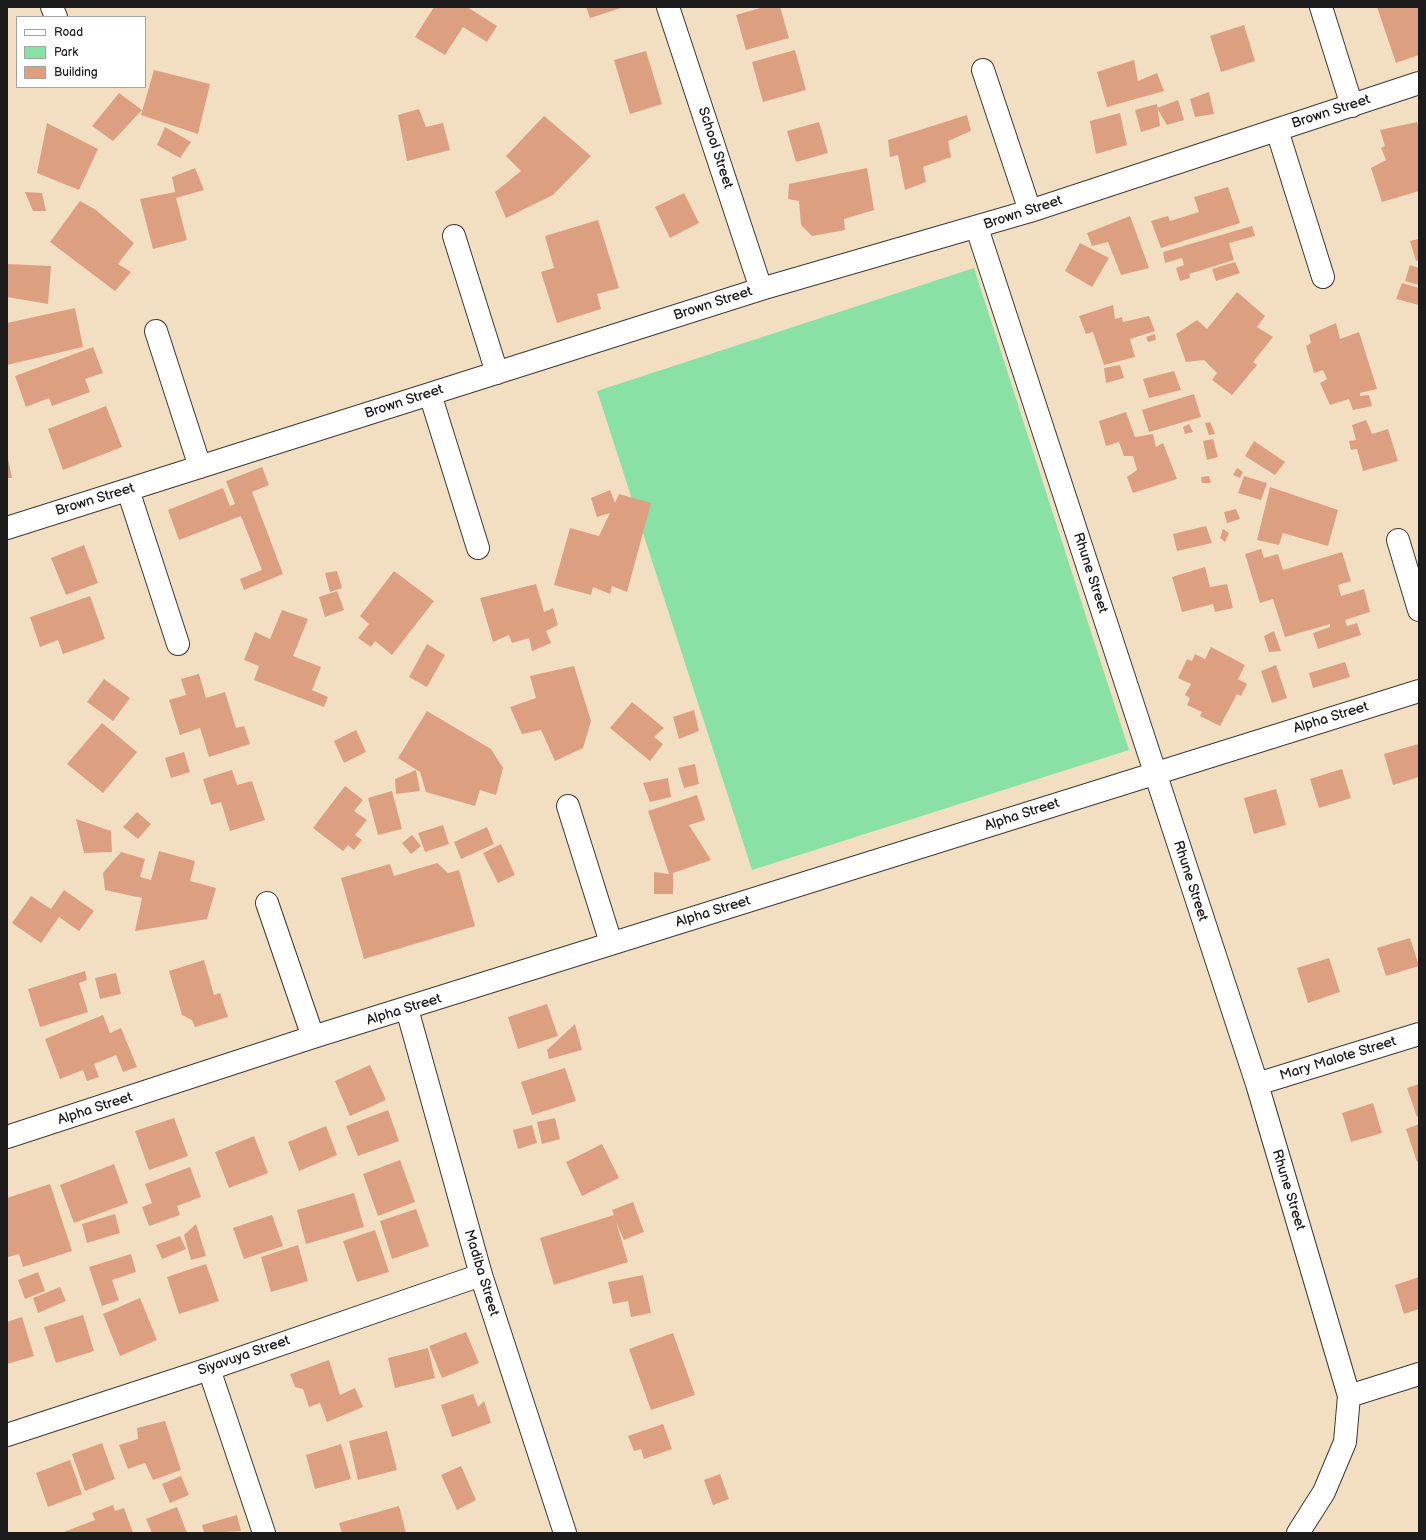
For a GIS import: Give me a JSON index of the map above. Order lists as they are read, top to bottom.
{
  "streets": {
    "street": [
      "Brown Street",
      "School Street",
      "Rhune Street",
      "Alpha Street",
      "Mary Malote Street",
      "Madiba Street",
      "Siyavuya Street"
    ]
  },
  "crossings": [
    ["Brown Street", "School Street"],
    ["Brown Street", "Rhune Street"],
    ["Rhune Street", "Alpha Street"],
    ["Rhune Street", "Mary Malote Street"],
    ["Alpha Street", "Madiba Street"],
    ["Madiba Street", "Siyavuya Street"]
  ],
  "legend": ["Road", "Park", "Building"]
}
